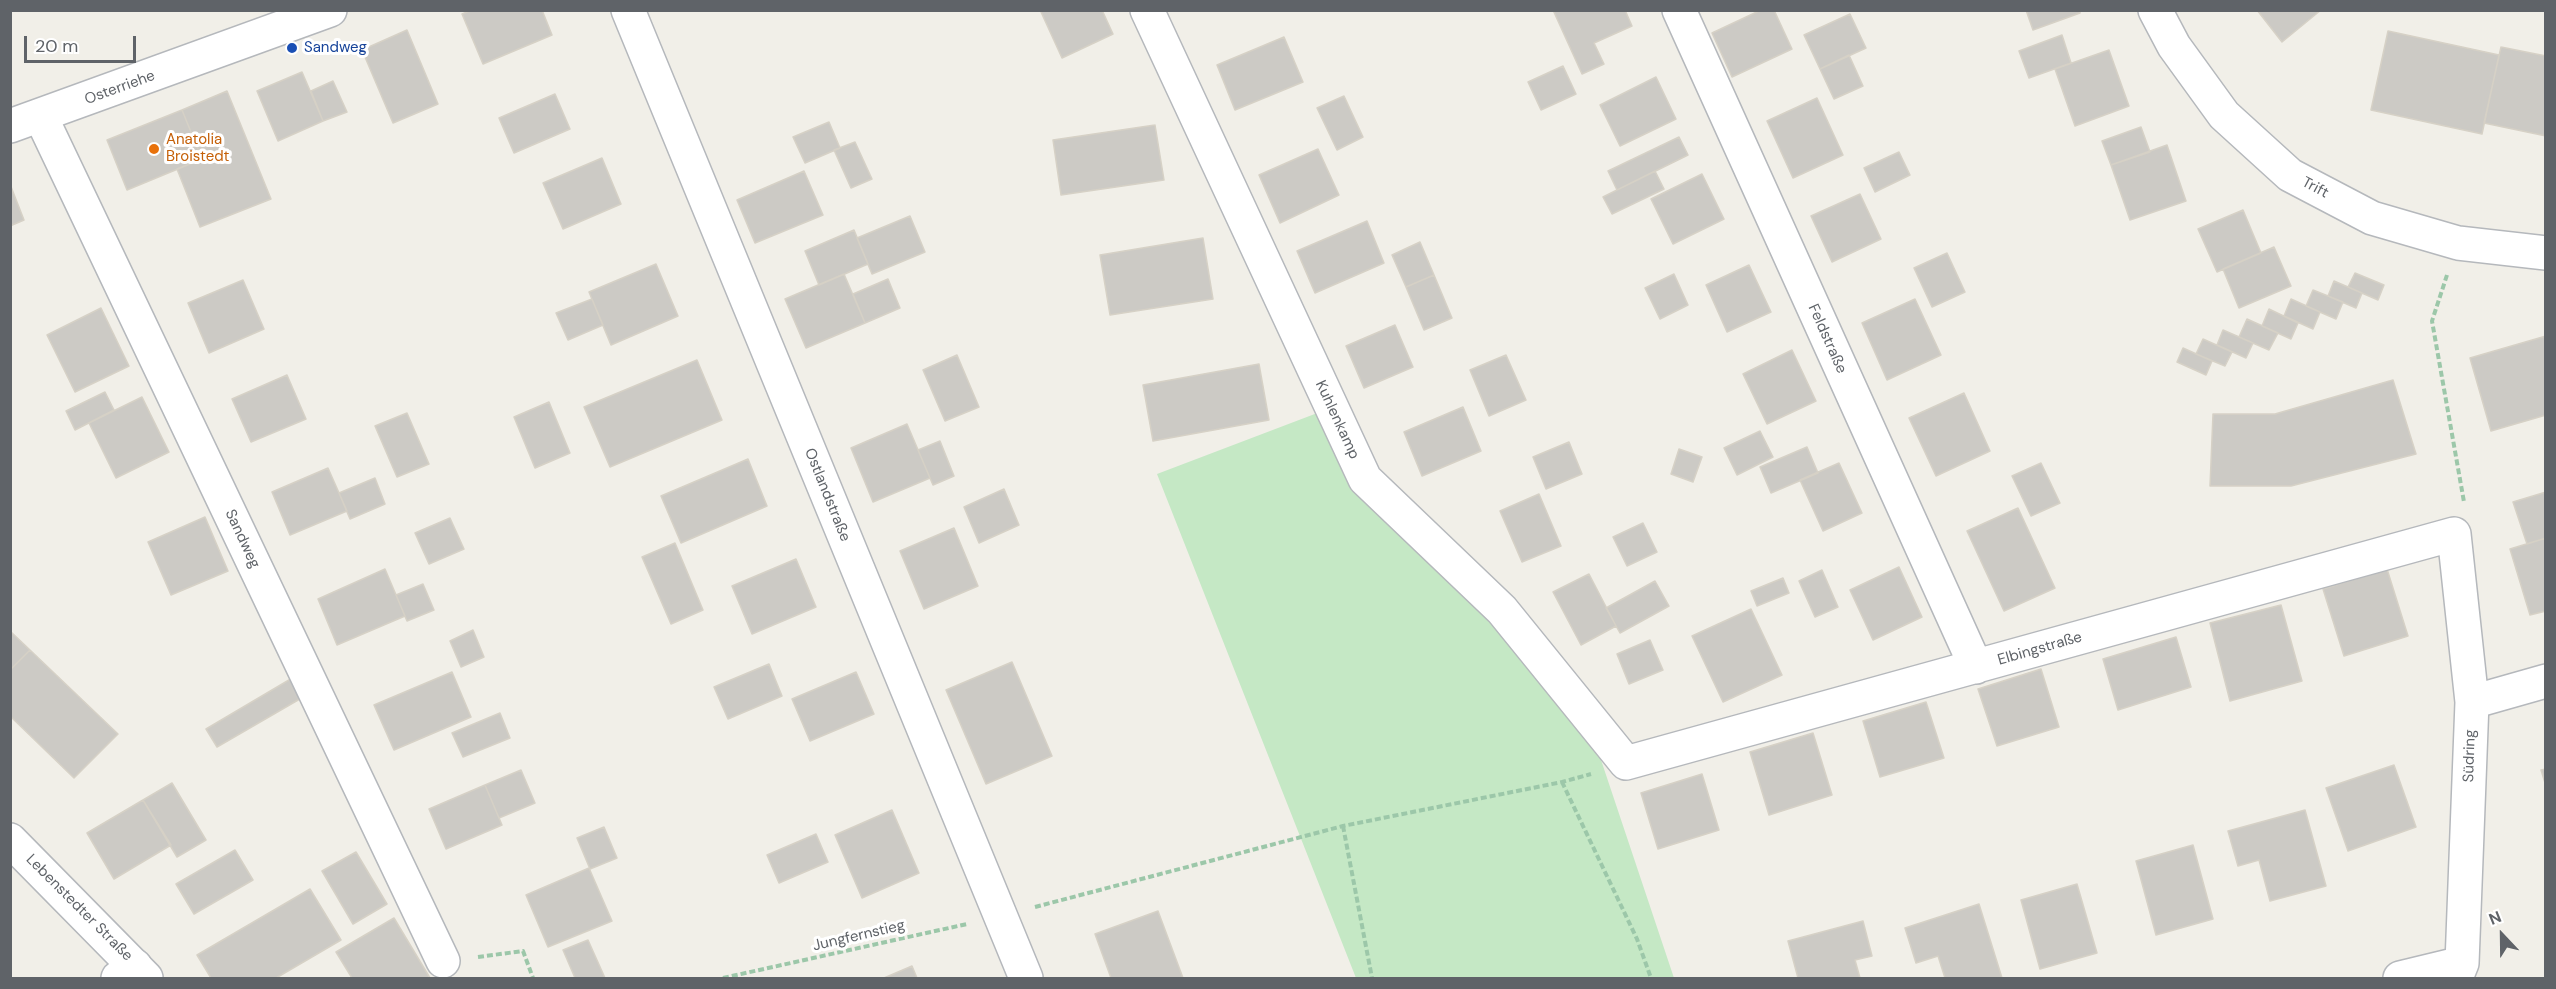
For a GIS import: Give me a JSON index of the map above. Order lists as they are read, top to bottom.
{
  "streets": {
    "street": [
      "Osterriehe",
      "Trift",
      "Feldstraße",
      "Kuhlenkamp",
      "Ostlandstraße",
      "Sandweg",
      "Elbingstraße",
      "Südring",
      "Lebenstedter Straße"
    ],
    "path": ["Jungfernstieg"]
  },
  "crossings": [
    ["Osterriehe", "Sandweg"],
    ["Feldstraße", "Elbingstraße"],
    ["Kuhlenkamp", "Elbingstraße"],
    ["Kuhlenkamp", "Jungfernstieg"],
    ["Ostlandstraße", "Jungfernstieg"],
    ["Elbingstraße", "Südring"],
    ["Elbingstraße", "Jungfernstieg"]
  ],
  "places": ["Sandweg", "Anatolia Broistedt"],
  "scale_bar": "20 m",
  "north": "top"
}
